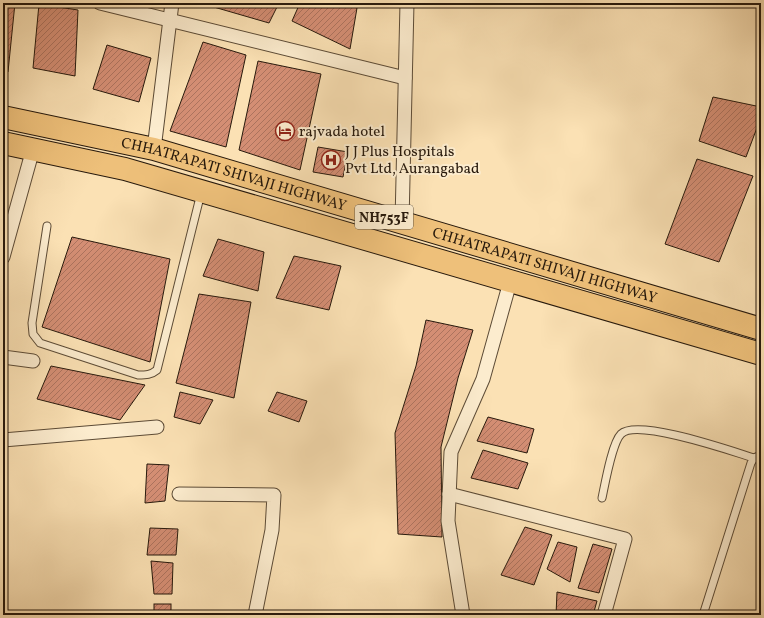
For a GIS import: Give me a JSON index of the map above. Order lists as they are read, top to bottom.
{
  "streets": {
    "highway": ["CHHATRAPATI SHIVAJI HIGHWAY", "NH753F"]
  },
  "places": {
    "hotel": ["rajvada hotel"],
    "hospital": ["J J Plus Hospitals Pvt Ltd, Aurangabad"]
  }
}
